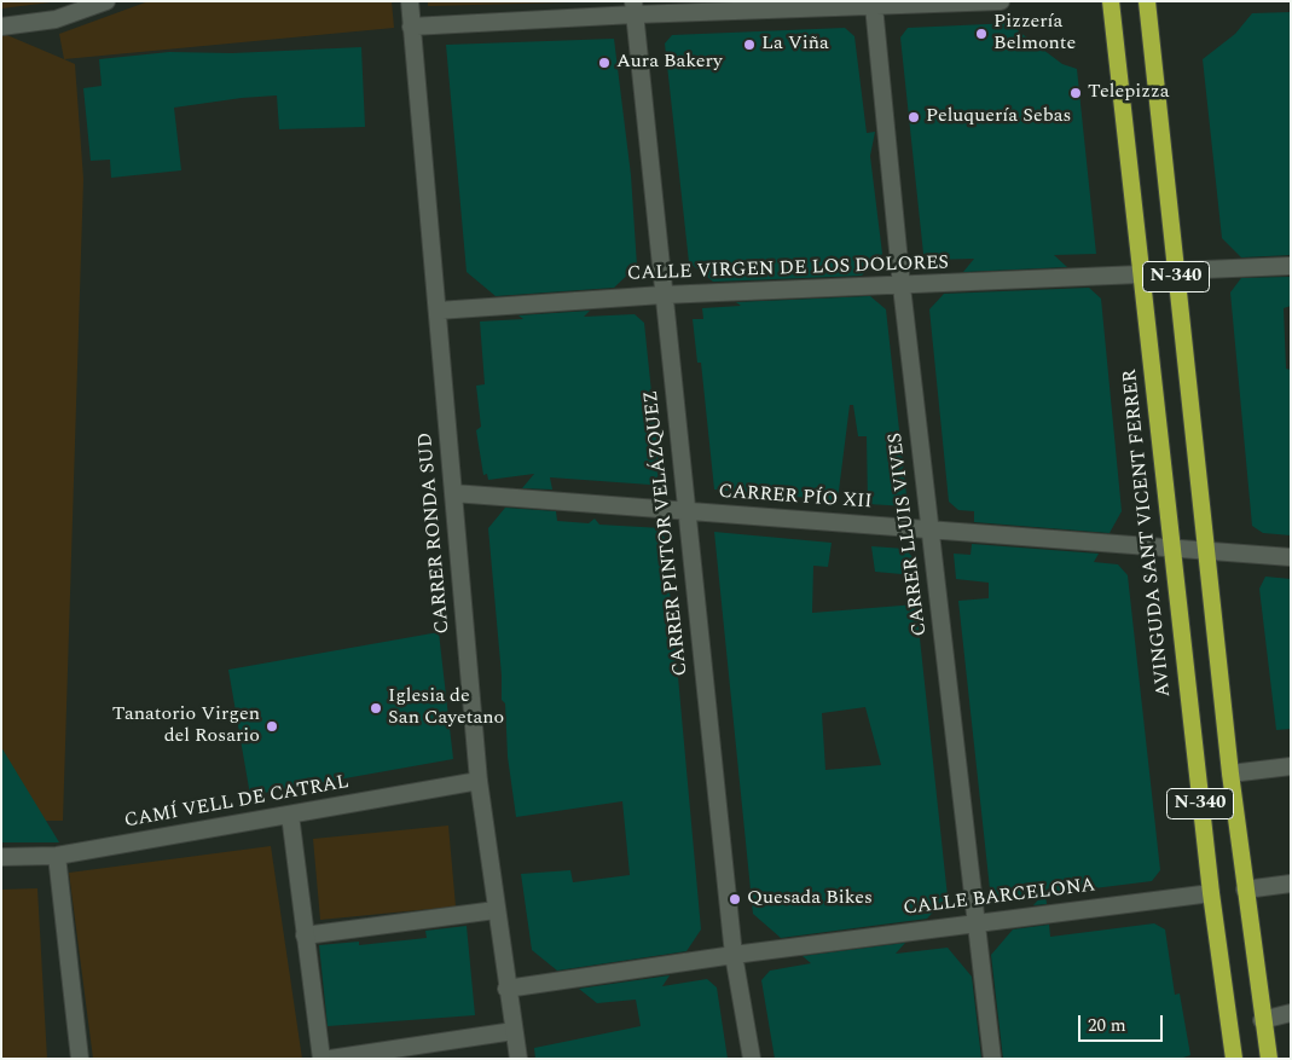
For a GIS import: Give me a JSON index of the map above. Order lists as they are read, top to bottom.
{
  "streets": {
    "highway": ["N-340", "AVINGUDA SANT VICENT FERRER"],
    "street": [
      "CALLE VIRGEN DE LOS DOLORES",
      "CARRER PÍO XII",
      "CARRER RONDA SUD",
      "CARRER PINTOR VELÁZQUEZ",
      "CARRER LLUIS VIVES",
      "CAMÍ VELL DE CATRAL",
      "CALLE BARCELONA"
    ]
  },
  "crossings": [
    ["CALLE VIRGEN DE LOS DOLORES", "CARRER RONDA SUD"],
    ["CALLE VIRGEN DE LOS DOLORES", "CARRER PINTOR VELÁZQUEZ"],
    ["CALLE VIRGEN DE LOS DOLORES", "AVINGUDA SANT VICENT FERRER"],
    ["CALLE VIRGEN DE LOS DOLORES", "CARRER LLUIS VIVES"],
    ["N-340", "CARRER PÍO XII"],
    ["CARRER PÍO XII", "CARRER RONDA SUD"],
    ["CARRER PÍO XII", "CARRER PINTOR VELÁZQUEZ"],
    ["CARRER PÍO XII", "AVINGUDA SANT VICENT FERRER"],
    ["CARRER PÍO XII", "CARRER LLUIS VIVES"],
    ["CARRER RONDA SUD", "CAMÍ VELL DE CATRAL"],
    ["CARRER RONDA SUD", "CALLE BARCELONA"],
    ["CARRER PINTOR VELÁZQUEZ", "CALLE BARCELONA"],
    ["AVINGUDA SANT VICENT FERRER", "CALLE BARCELONA"],
    ["CARRER LLUIS VIVES", "CALLE BARCELONA"]
  ],
  "places": [
    "Pizzería Belmonte",
    "La Viña",
    "Aura Bakery",
    "Telepizza",
    "Peluquería Sebas",
    "Iglesia de San Cayetano",
    "Tanatorio Virgen del Rosario",
    "Quesada Bikes"
  ],
  "scale_bar": "20 m"
}
